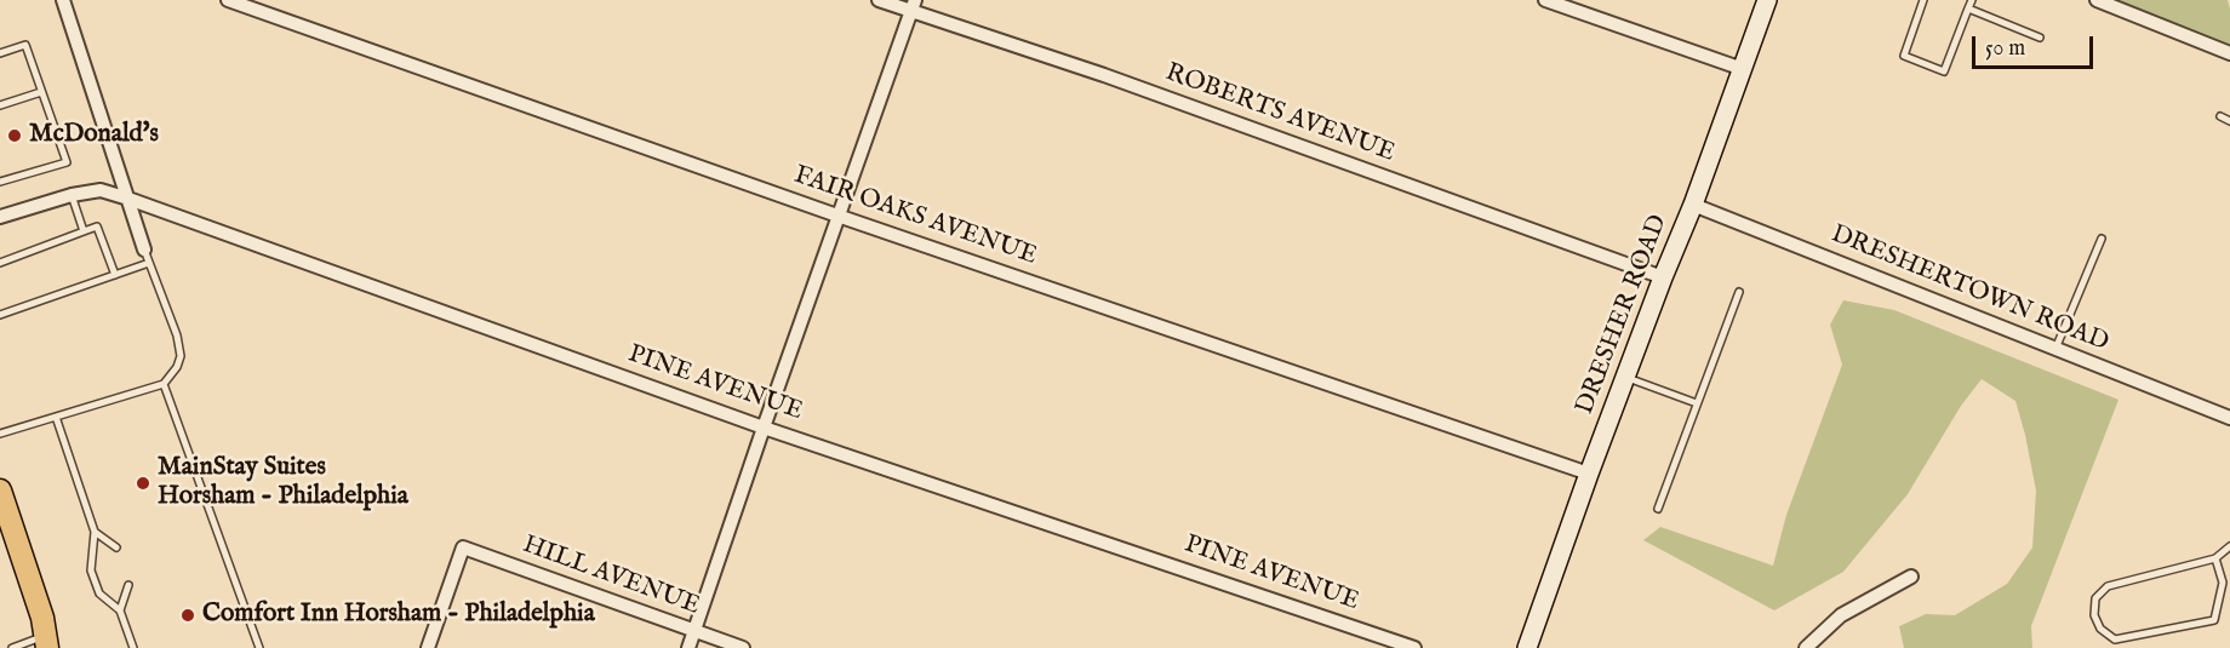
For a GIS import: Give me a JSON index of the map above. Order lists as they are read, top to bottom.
{
  "streets": {
    "main road": ["DRESHER ROAD"],
    "street": [
      "ROBERTS AVENUE",
      "FAIR OAKS AVENUE",
      "DRESHERTOWN ROAD",
      "PINE AVENUE",
      "HILL AVENUE"
    ]
  },
  "crossings": [
    ["ROBERTS AVENUE", "DRESHER ROAD"],
    ["FAIR OAKS AVENUE", "DRESHER ROAD"],
    ["DRESHERTOWN ROAD", "DRESHER ROAD"]
  ],
  "places": ["McDonald's", "MainStay Suites Horsham - Philadelphia", "Comfort Inn Horsham - Philadelphia"],
  "scale_bar": "50 m"
}
